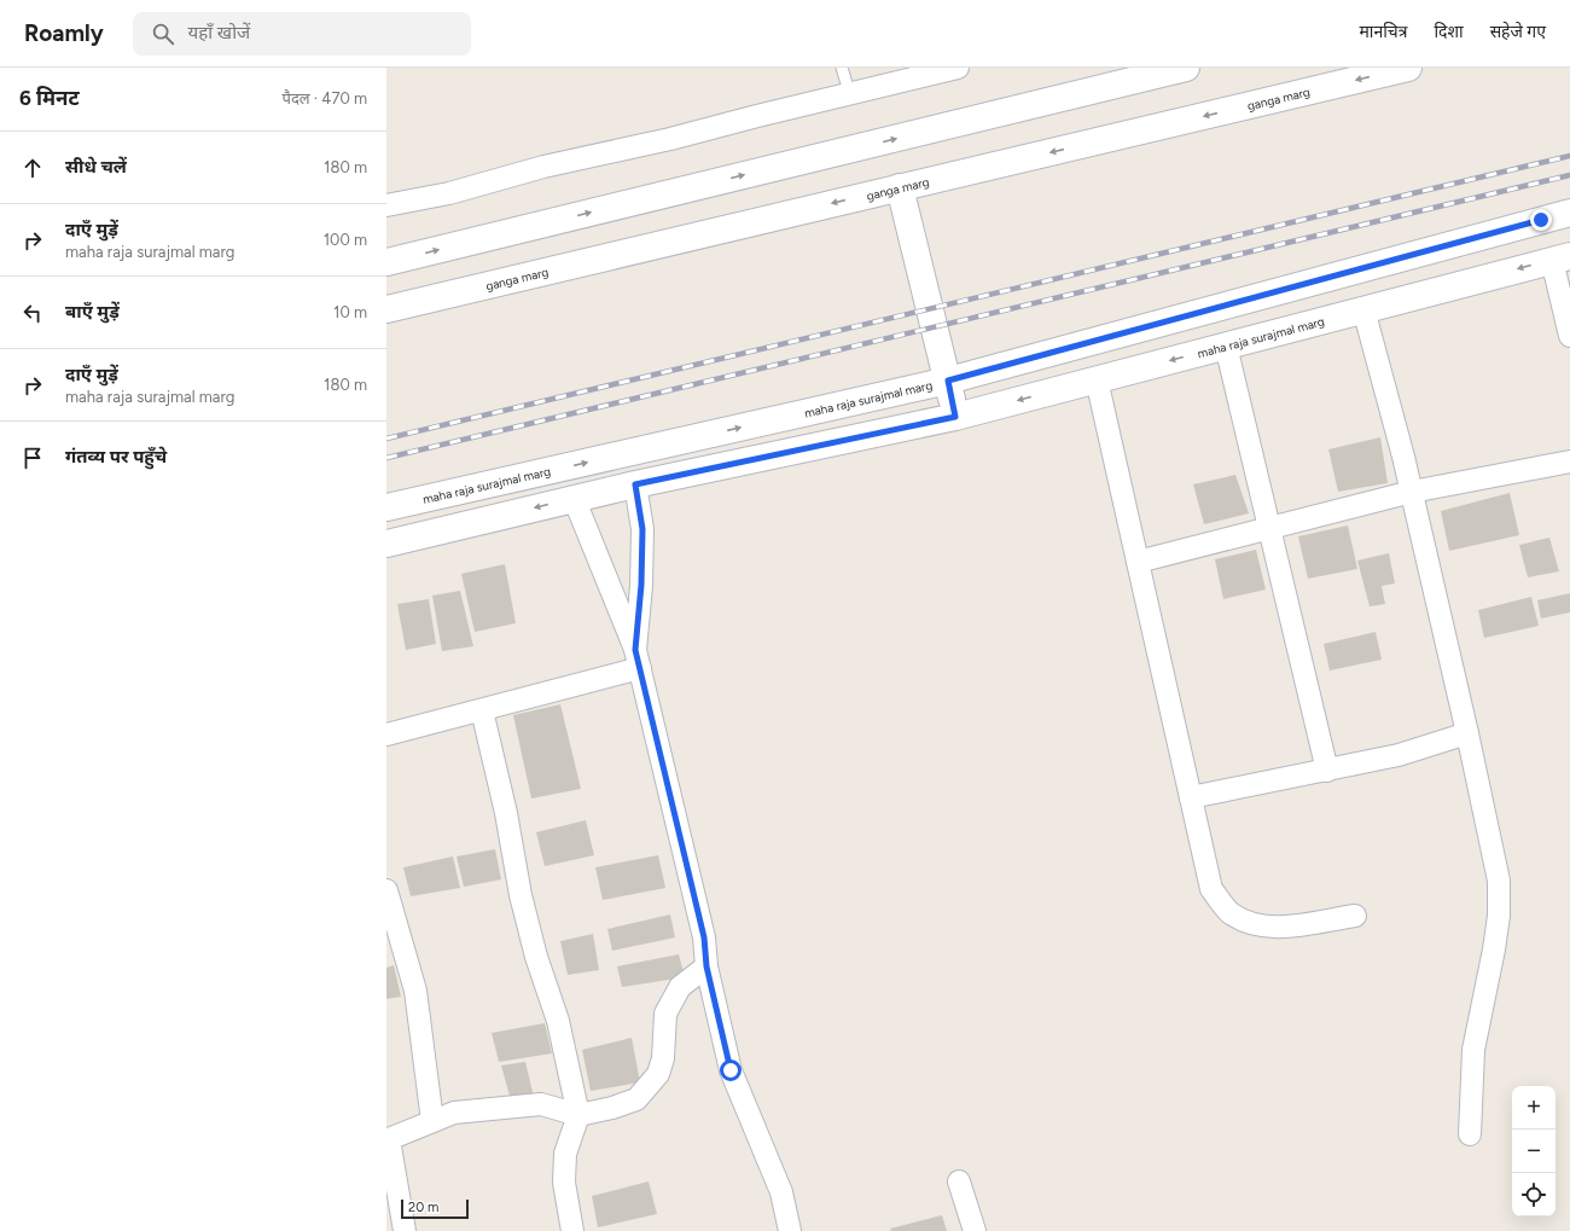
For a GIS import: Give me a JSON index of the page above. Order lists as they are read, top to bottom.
{
  "streets": {
    "street": ["ganga marg", "maha raja surajmal marg"]
  },
  "scale_bar": "20 m",
  "page": {
    "header": "Roamly",
    "search": "यहाँ खोजें",
    "nav": ["मानचित्र", "दिशा", "सहेजे गए"],
    "heading": ["6 मिनट", "पैदल · 470 m"],
    "list": [
      ["सीधे चलें", "180 m"],
      ["दाएँ मुड़ें", "maha raja surajmal marg", "100 m"],
      ["बाएँ मुड़ें", "10 m"],
      ["दाएँ मुड़ें", "maha raja surajmal marg", "180 m"],
      "गंतव्य पर पहुँचे"
    ],
    "map_buttons": ["+", "−"],
    "scale": "20 m"
  }
}
